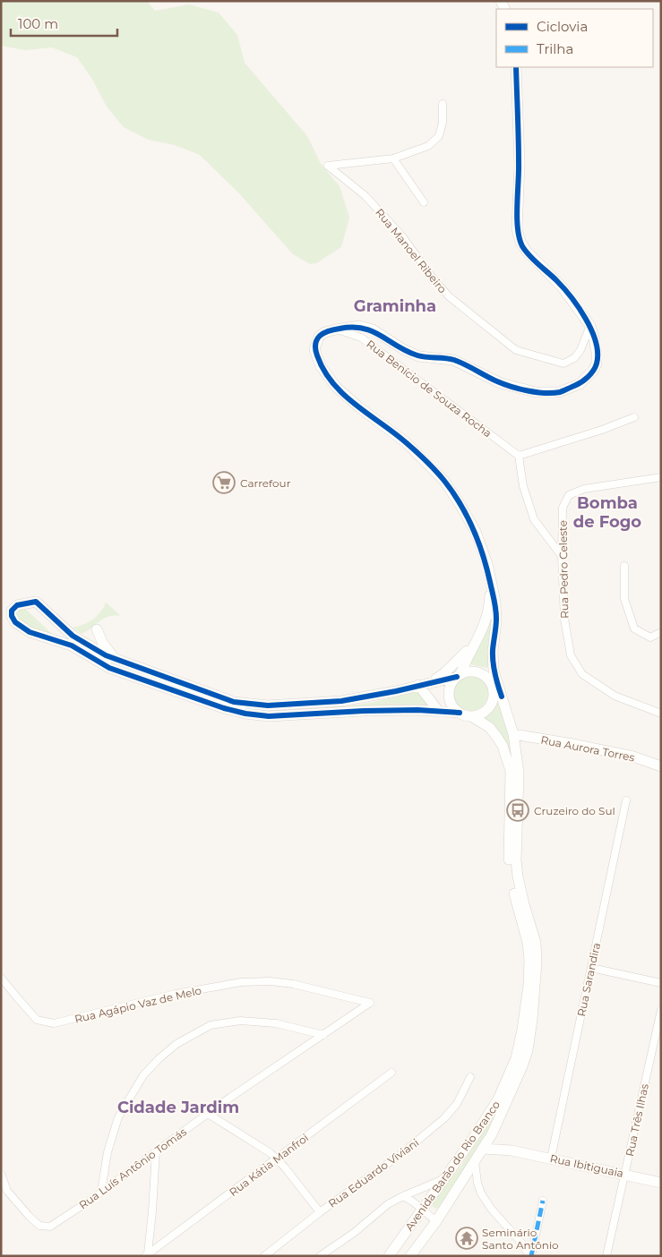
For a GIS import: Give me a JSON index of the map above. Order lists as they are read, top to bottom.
{
  "streets": {
    "street": [
      "Rua Manoel Ribeiro",
      "Rua Benício de Souza Rocha",
      "Rua Pedro Celeste",
      "Rua Aurora Torres",
      "Rua Sarandira",
      "Rua Agápio Vaz de Melo",
      "Rua Três Ilhas",
      "Rua Kátia Manfroi",
      "Avenida Barão do Rio Branco",
      "Rua Ibitiguaia",
      "Rua Luís Antônio Tomás",
      "Rua Eduardo Viviani"
    ]
  },
  "crossings": [
    ["Rua Aurora Torres", "Avenida Barão do Rio Branco"],
    ["Rua Sarandira", "Rua Ibitiguaia"],
    ["Rua Agápio Vaz de Melo", "Rua Luís Antônio Tomás"],
    ["Rua Três Ilhas", "Rua Ibitiguaia"],
    ["Avenida Barão do Rio Branco", "Rua Ibitiguaia"]
  ],
  "districts": ["Graminha", "Bomba de Fogo", "Cidade Jardim"],
  "places": {
    "supermarket": ["Carrefour"],
    "bus stop": ["Cruzeiro do Sul"],
    "temple": ["Seminário Santo Antônio"]
  },
  "legend": ["Ciclovia", "Trilha"],
  "scale_bar": "100 m"
}
